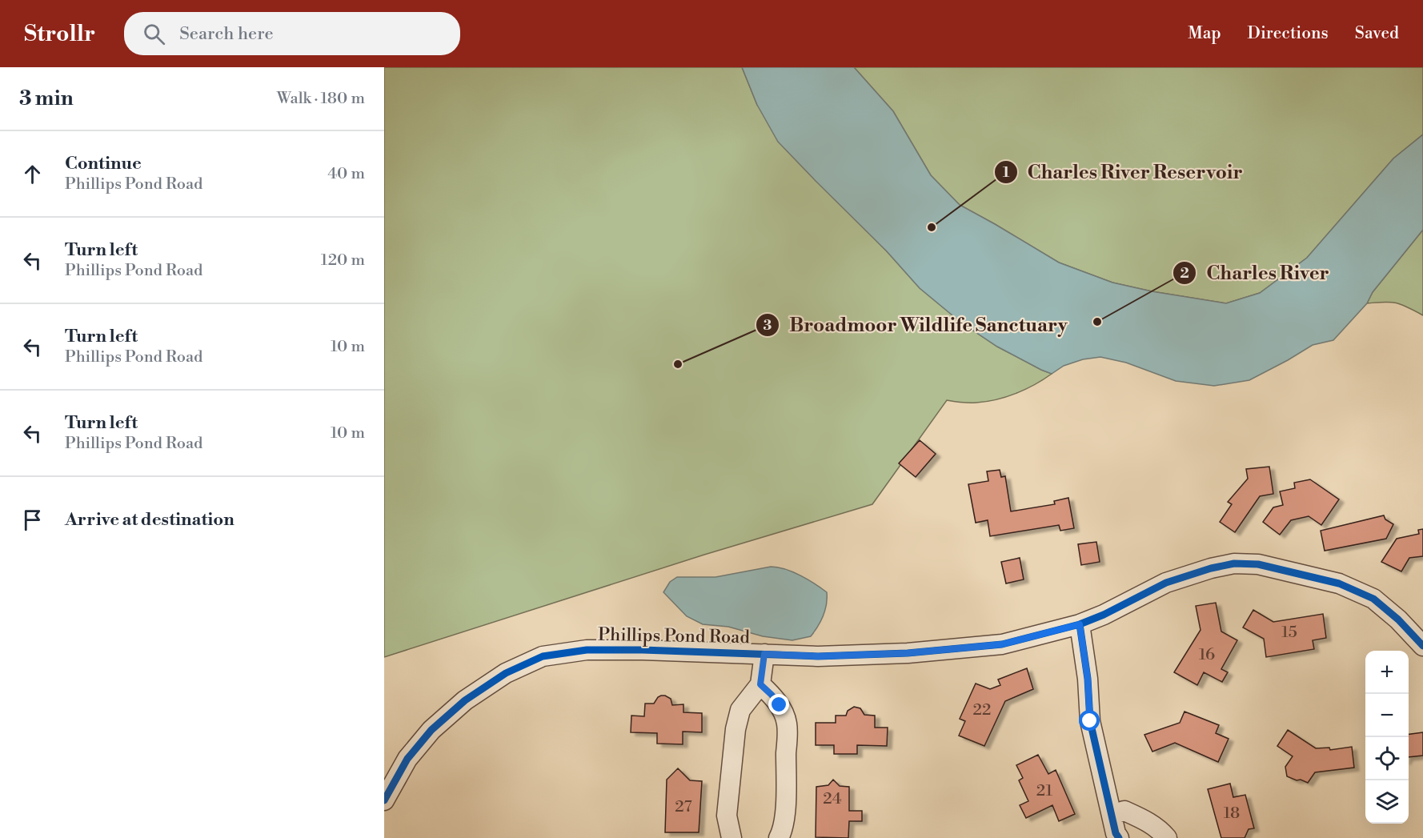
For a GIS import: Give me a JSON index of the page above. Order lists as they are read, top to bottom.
{
  "streets": {
    "street": ["Phillips Pond Road"]
  },
  "places": ["Charles River Reservoir", "Charles River", "Broadmoor Wildlife Sanctuary"],
  "house_numbers": [
    "15",
    "16",
    "22",
    "21",
    "24",
    "27",
    "18"
  ],
  "page": {
    "header": "Strollr",
    "search": "Search here",
    "nav": ["Map", "Directions", "Saved"],
    "heading": ["3 min", "Walk · 180 m"],
    "list": [
      ["Continue", "Phillips Pond Road", "40 m"],
      ["Turn left", "Phillips Pond Road", "120 m"],
      ["Turn left", "Phillips Pond Road", "10 m"],
      ["Turn left", "Phillips Pond Road", "10 m"],
      "Arrive at destination"
    ],
    "map_buttons": ["+", "−"]
  }
}
